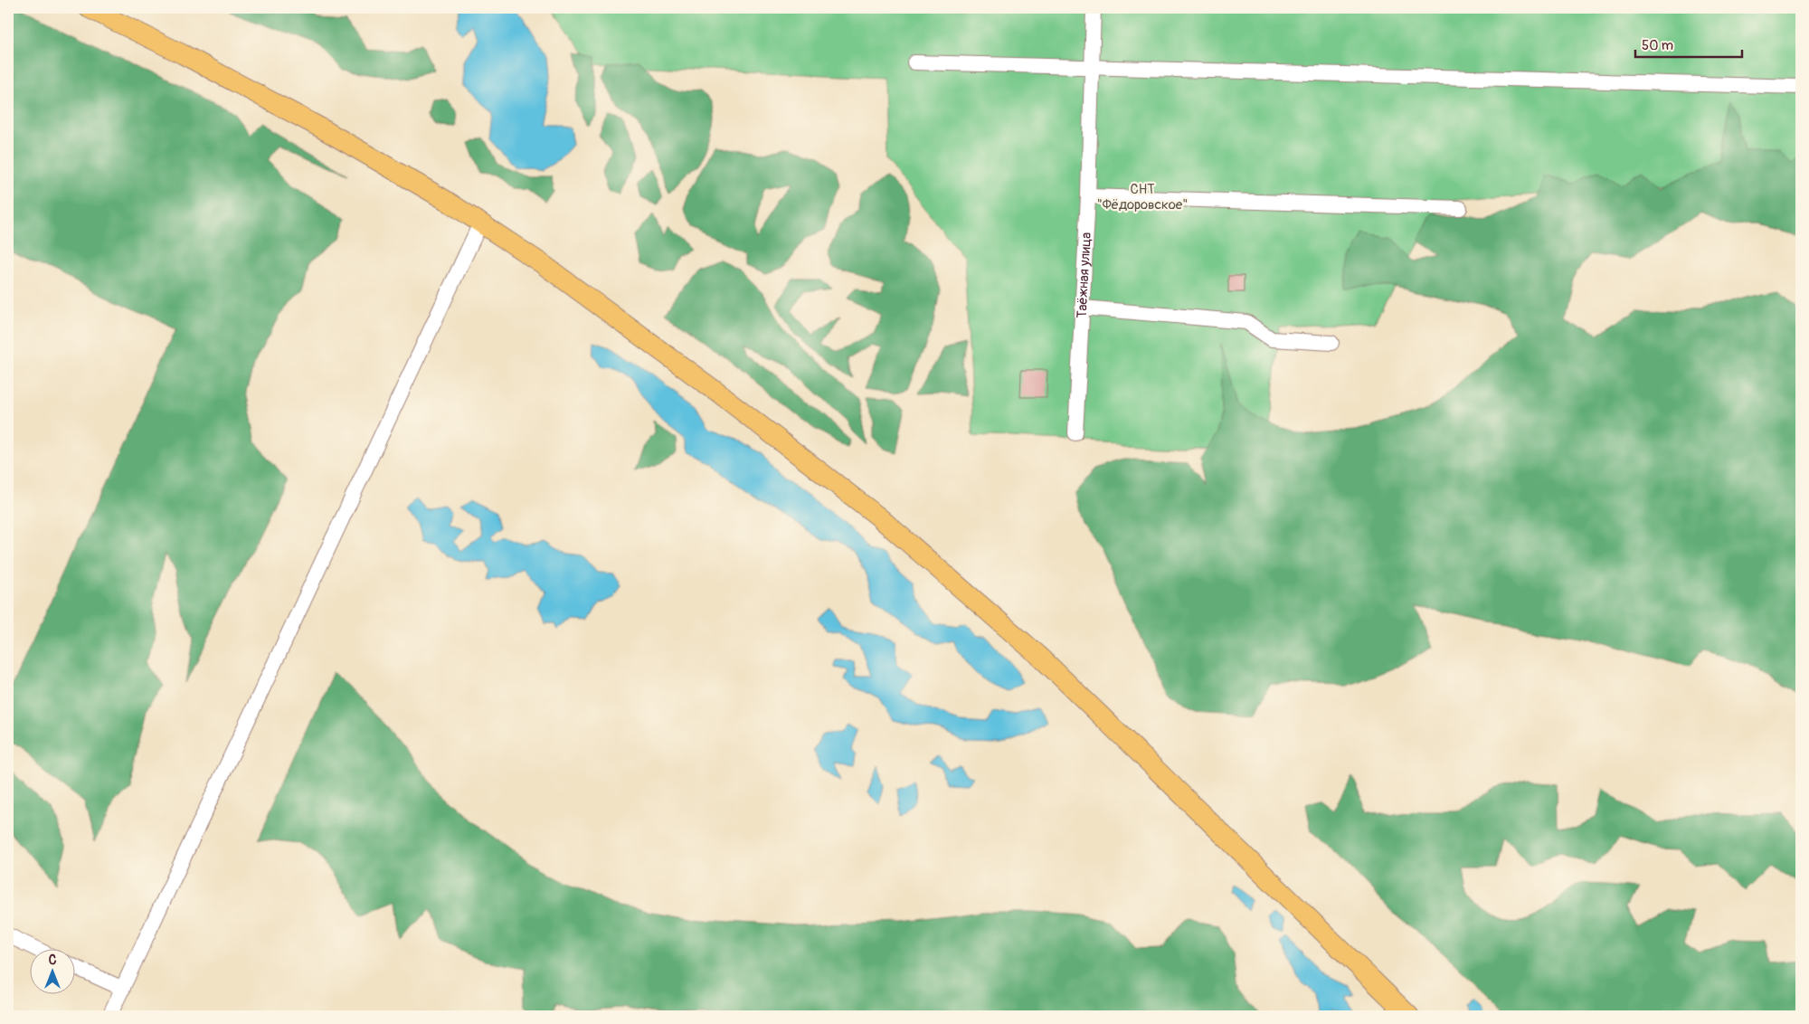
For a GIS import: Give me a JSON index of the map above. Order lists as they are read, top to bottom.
{
  "streets": {
    "street": ["Таёжная улица"]
  },
  "parks": ["СНТ \"Фёдоровское\""],
  "scale_bar": "50 m",
  "north": "top"
}
